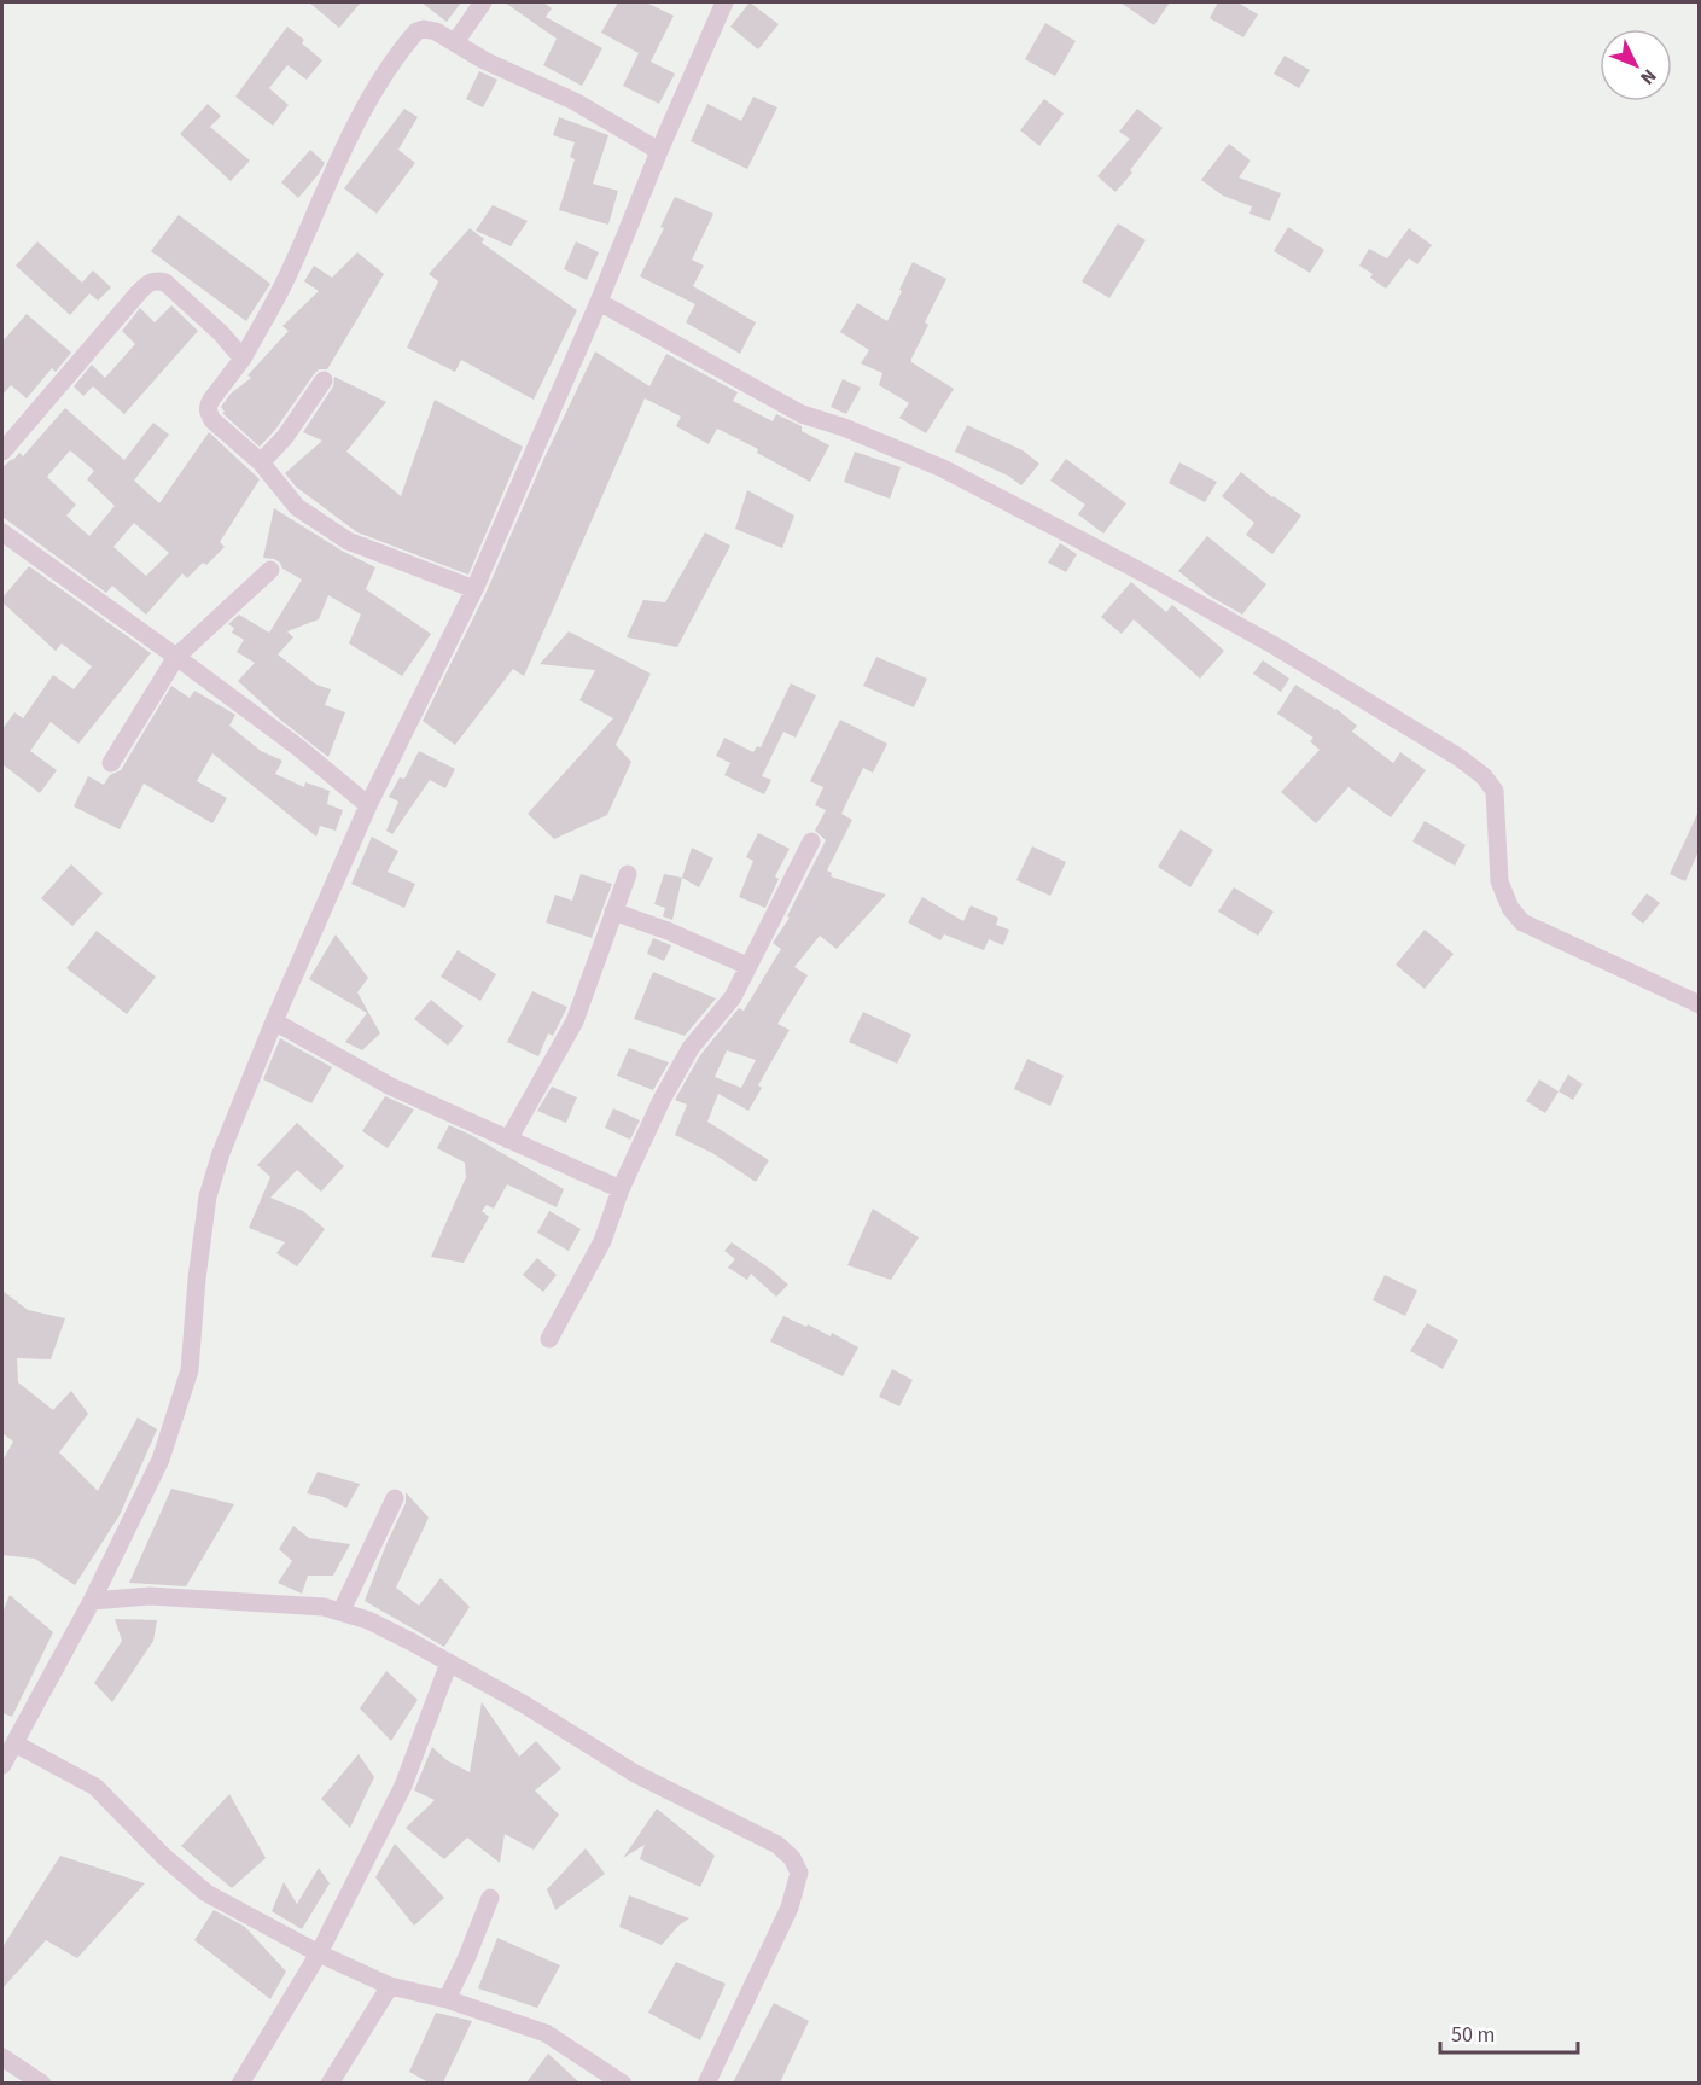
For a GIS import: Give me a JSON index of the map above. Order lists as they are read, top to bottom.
{
  "scale_bar": "50 m",
  "north": "bottom right"
}
